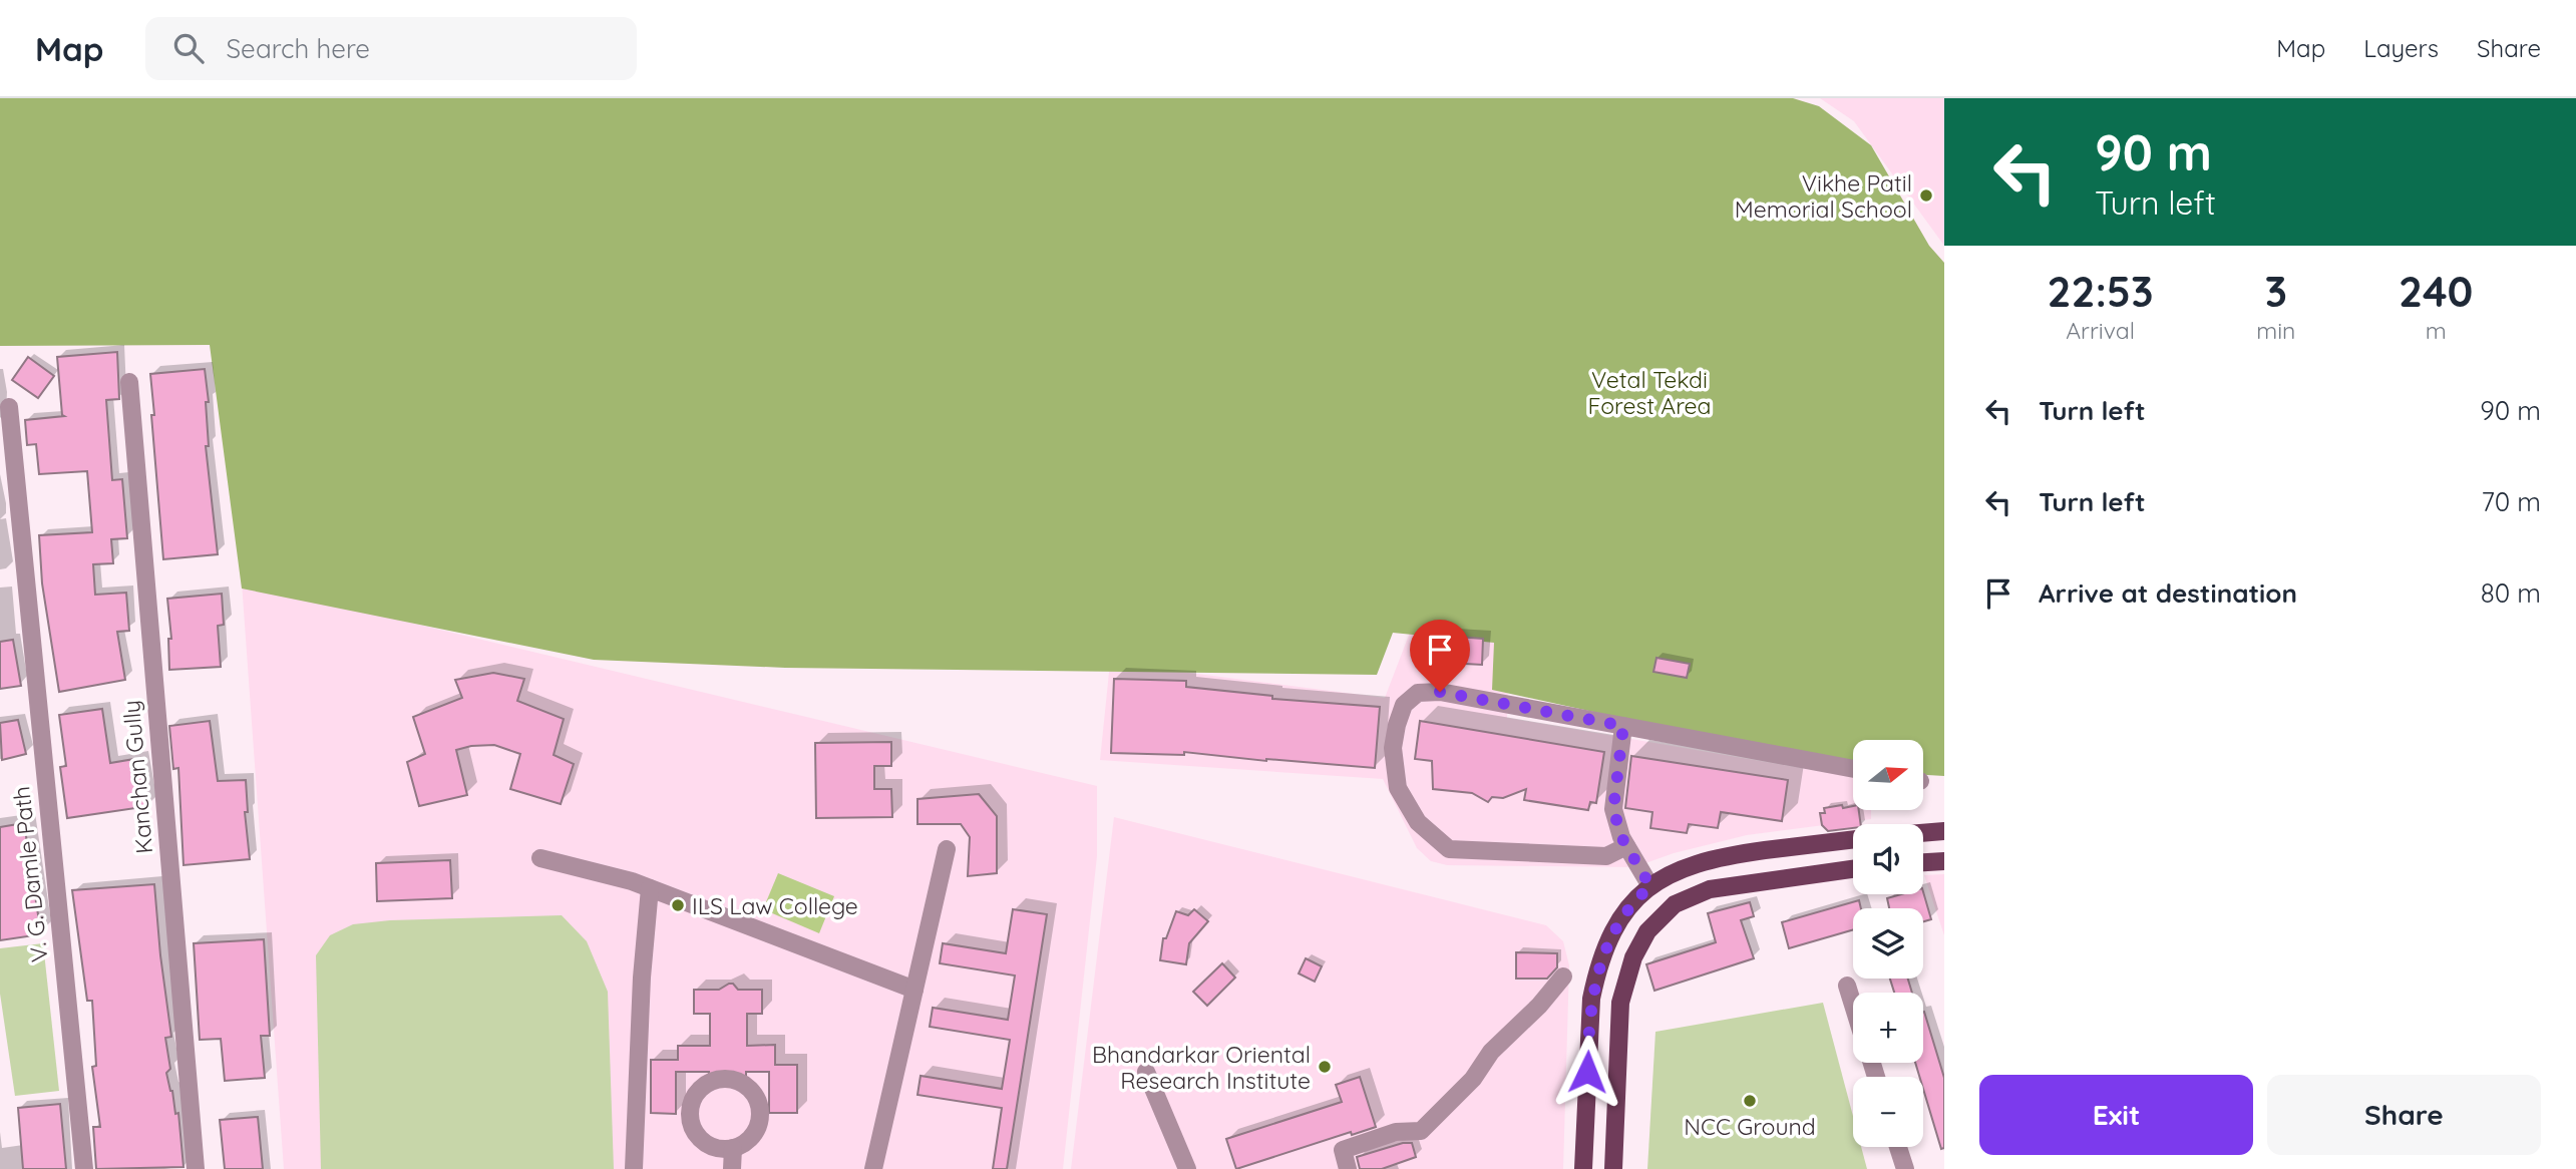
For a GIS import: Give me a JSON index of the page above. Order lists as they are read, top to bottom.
{
  "streets": {
    "street": ["Kanchan Gully", "V. G. Damle Path"]
  },
  "parks": ["Vetal Tekdi Forest Area"],
  "places": [
    "Vikhe Patil Memorial School",
    "ILS Law College",
    "Bhandarkar Oriental Research Institute",
    "NCC Ground"
  ],
  "north": "right",
  "page": {
    "header": "Map",
    "search": "Search here",
    "nav": ["Map", "Layers", "Share"],
    "turn": ["90 m", "Turn left"],
    "eta": [
      "22:53",
      "Arrival",
      "3",
      "min",
      "240",
      "m"
    ],
    "list": [
      {
        "name": "Turn left",
        "value": "90 m"
      },
      {
        "name": "Turn left",
        "value": "70 m"
      },
      {
        "name": "Arrive at destination",
        "value": "80 m"
      }
    ],
    "map_buttons": ["+", "−"],
    "buttons": ["Exit", "Share"]
  }
}
